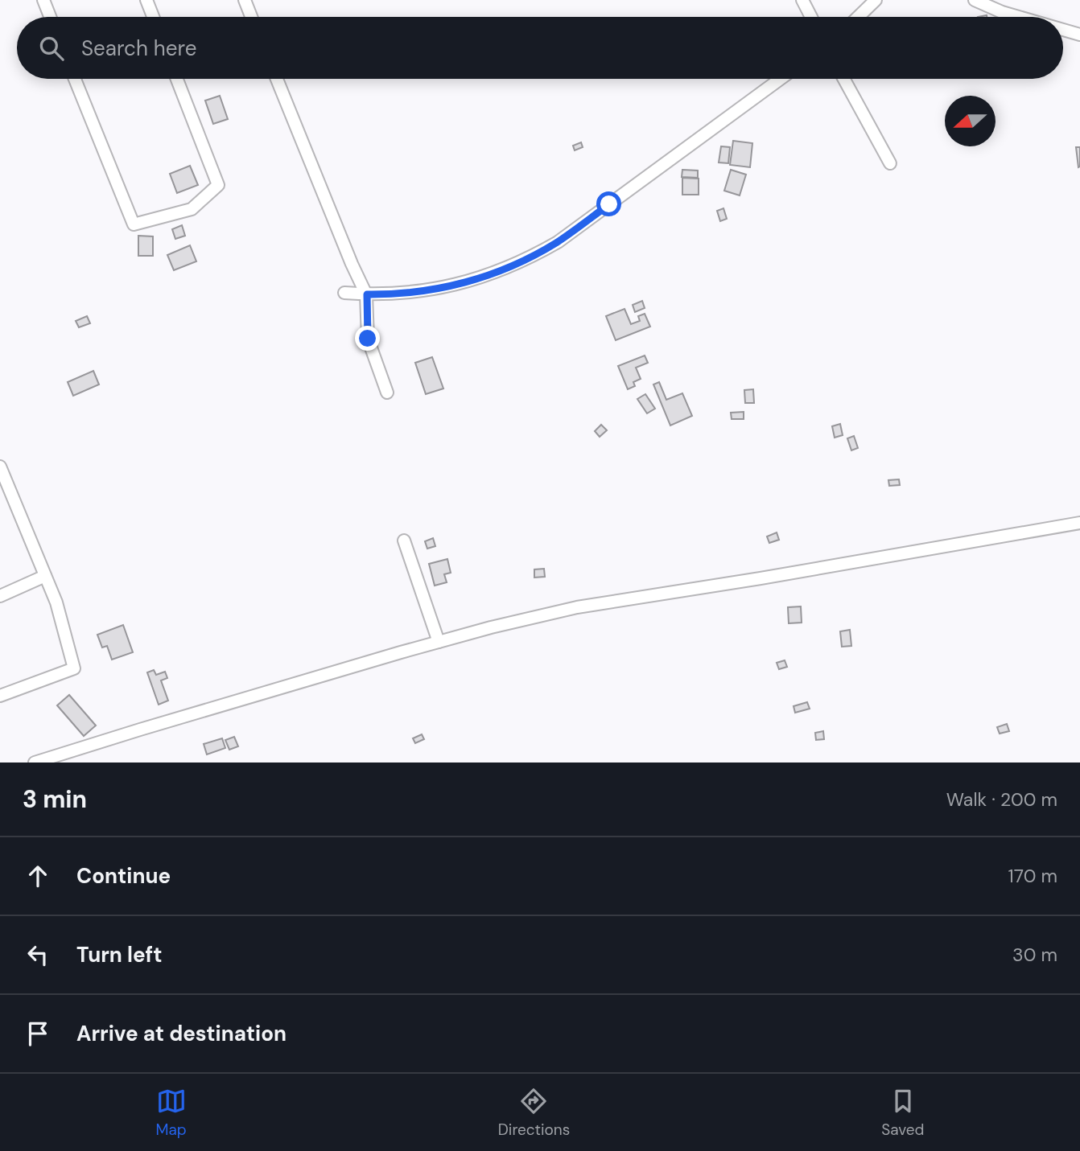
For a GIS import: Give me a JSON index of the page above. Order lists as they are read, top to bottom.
{
  "north": "left",
  "page": {
    "search": "Search here",
    "heading": ["3 min", "Walk · 200 m"],
    "list": [
      ["Continue", "170 m"],
      ["Turn left", "30 m"],
      "Arrive at destination"
    ],
    "nav": ["Map", "Directions", "Saved"]
  }
}
